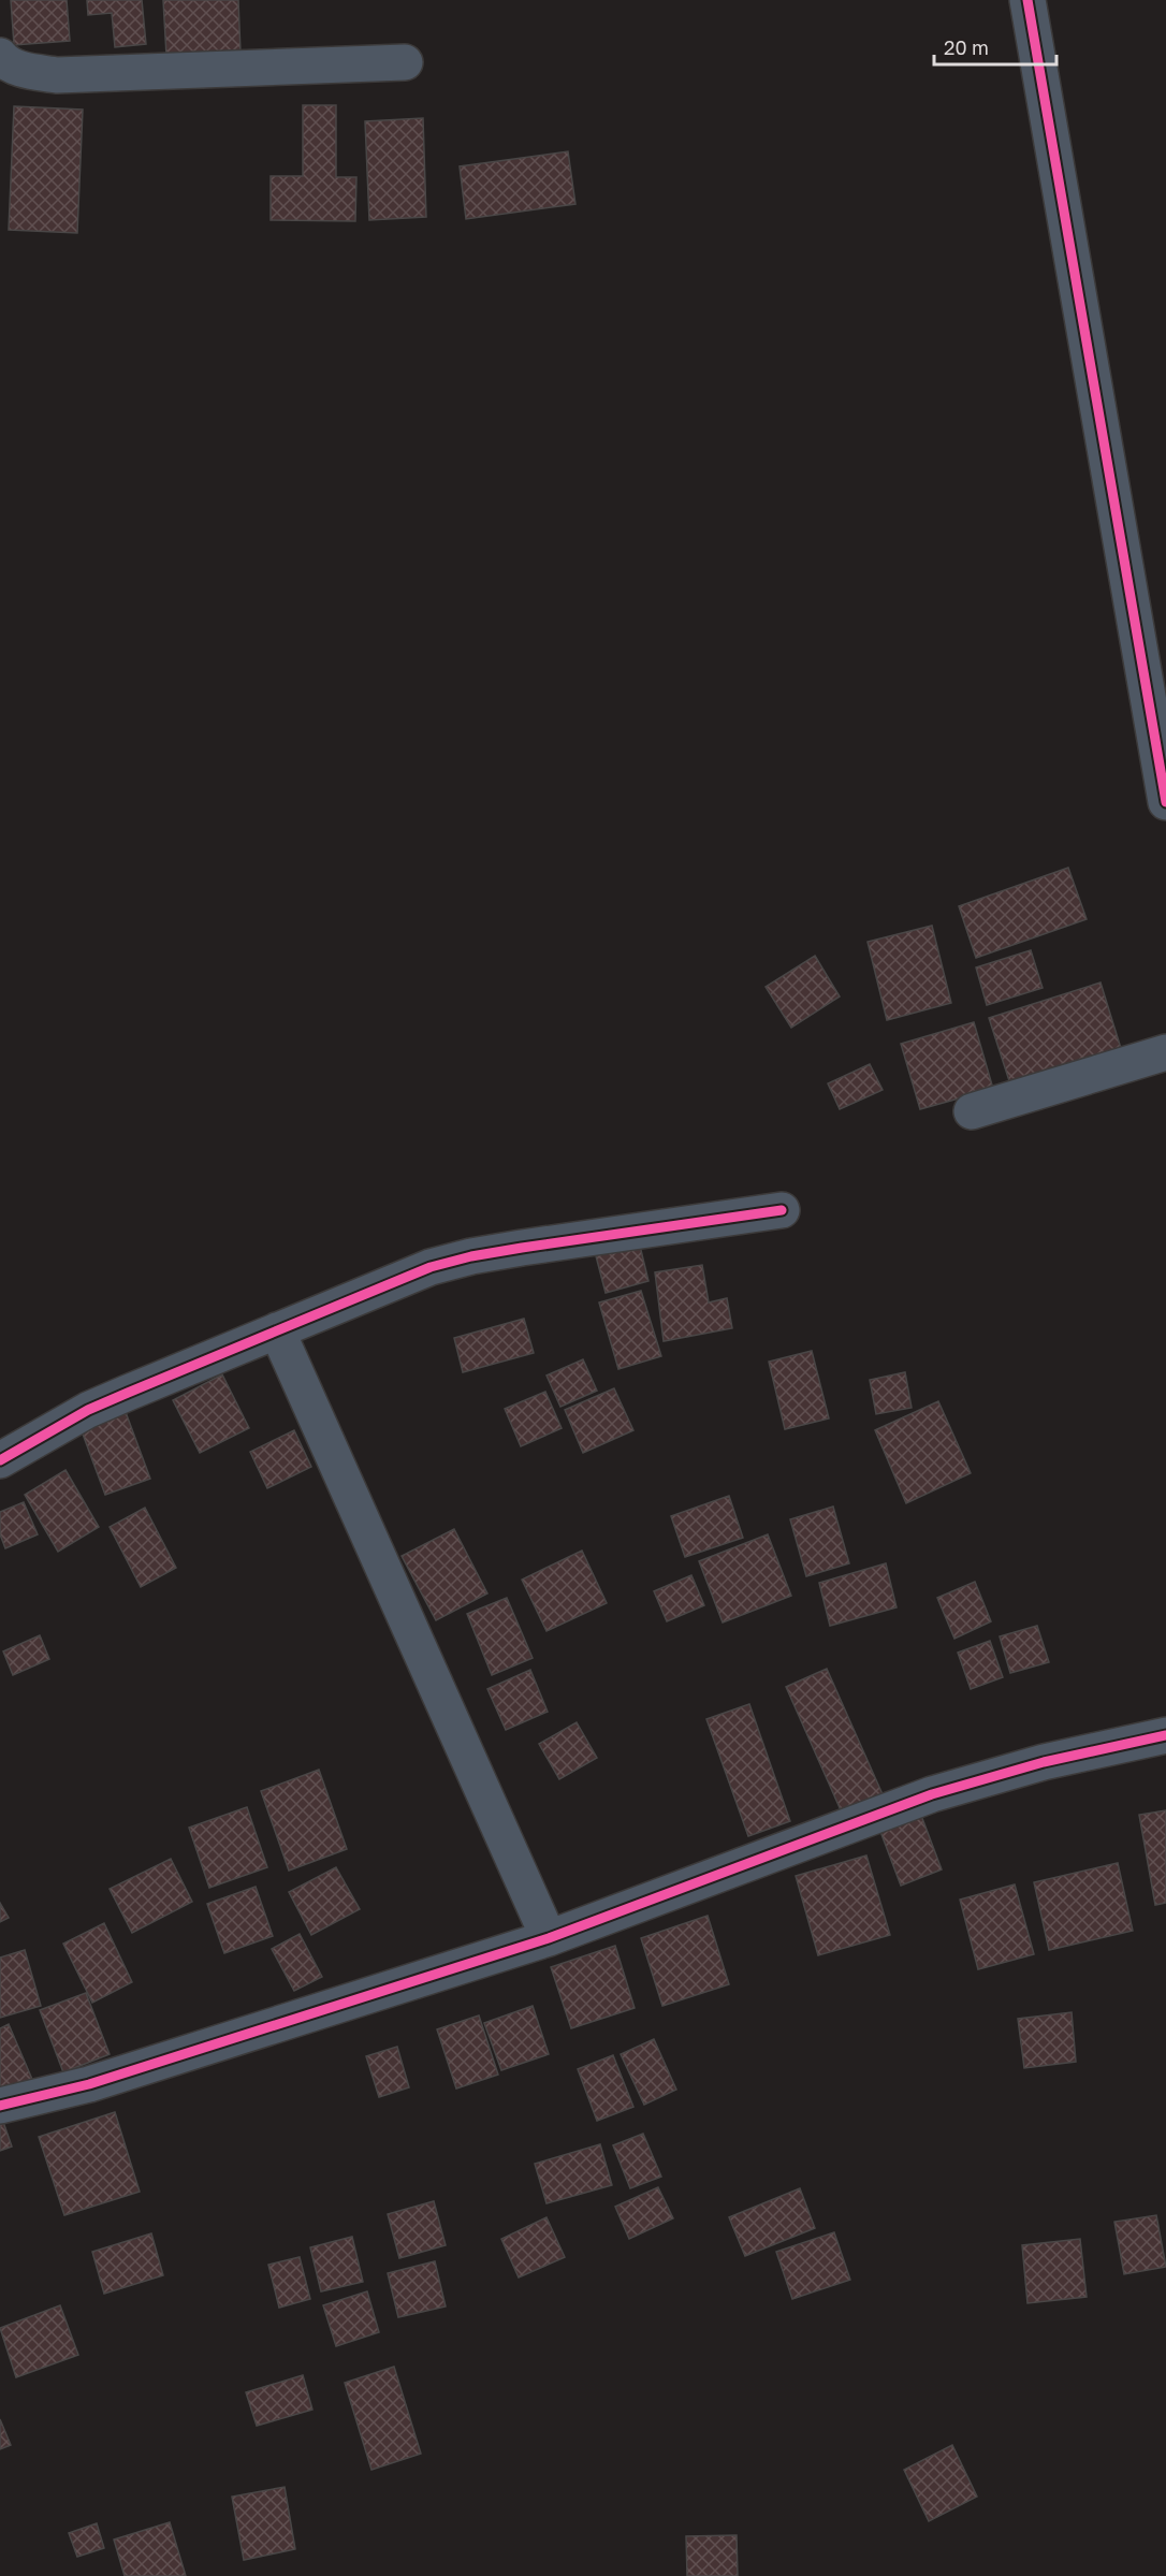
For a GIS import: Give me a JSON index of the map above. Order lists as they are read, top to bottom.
{
  "scale_bar": "20 m"
}
